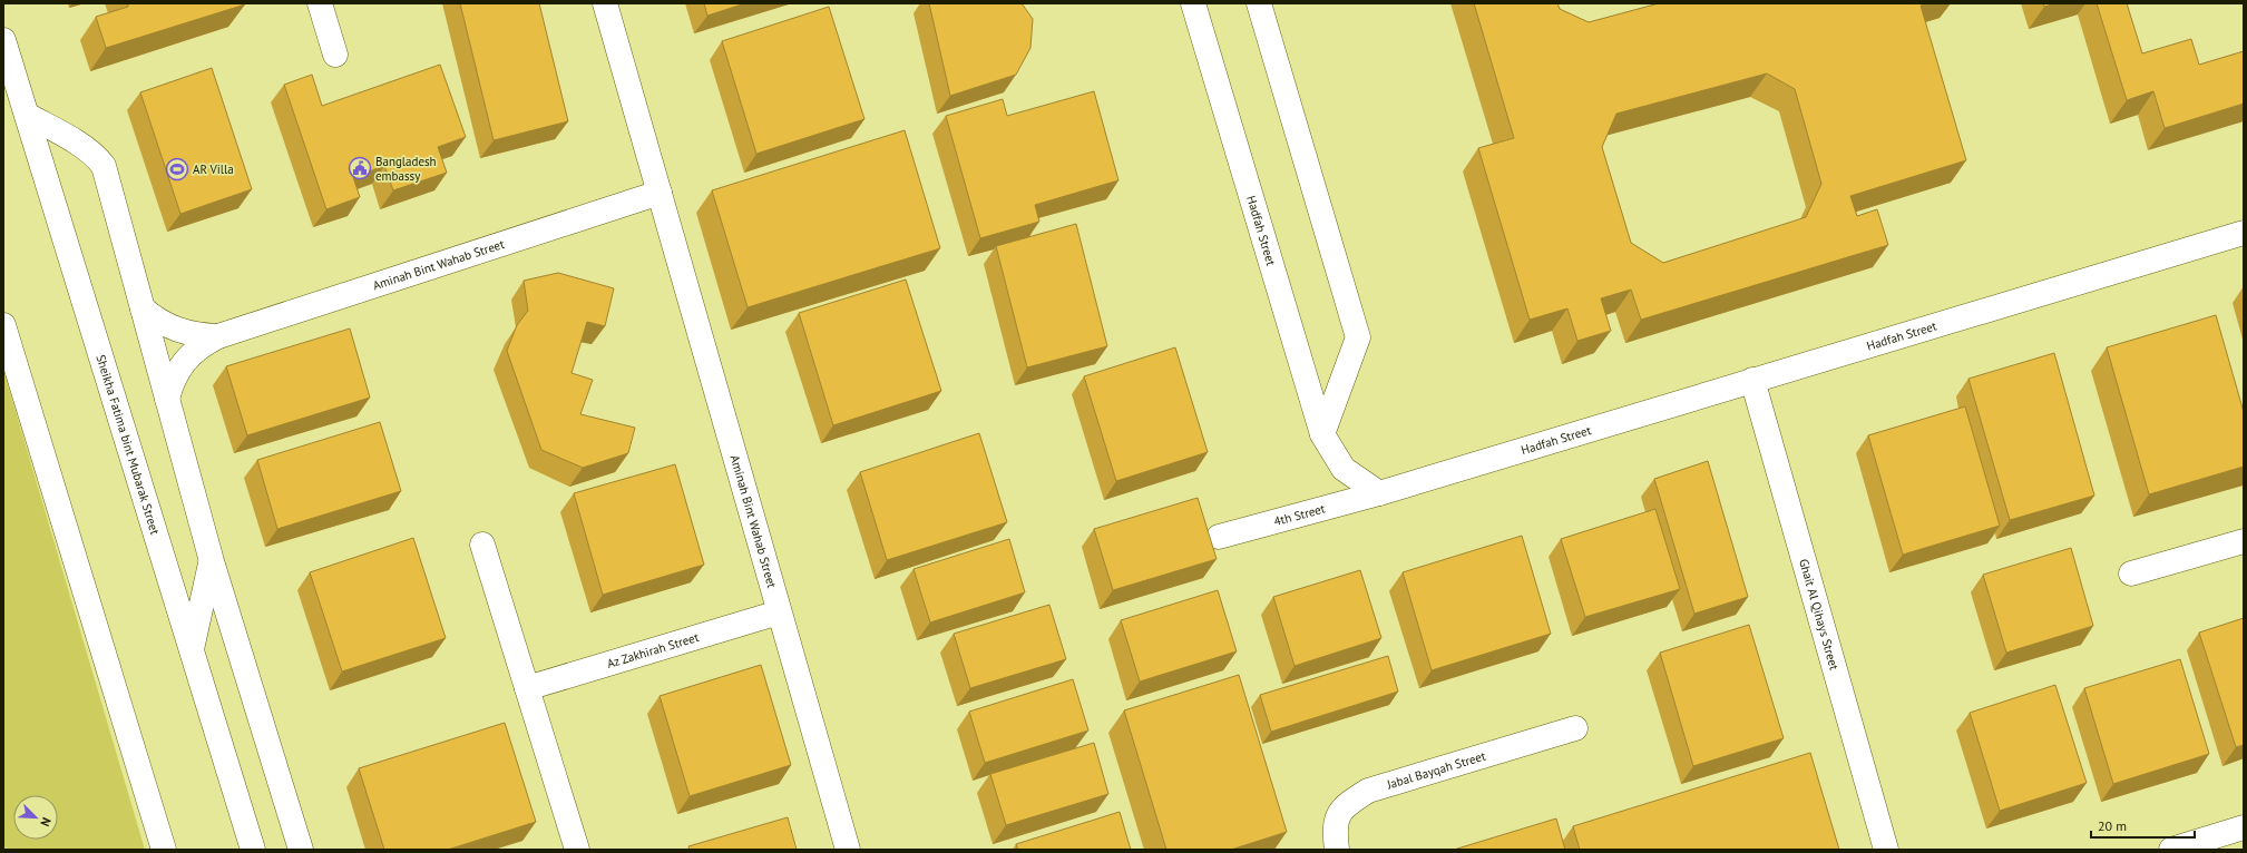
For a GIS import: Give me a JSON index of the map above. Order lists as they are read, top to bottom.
{
  "streets": {
    "street": [
      "Hadfah Street",
      "Aminah Bint Wahab Street",
      "Sheikha Fatima bint Mubarak Street",
      "4th Street",
      "Ghait Al Qihays Street",
      "Az Zakhirah Street",
      "Jabal Bayqah Street"
    ]
  },
  "crossings": [
    ["Hadfah Street", "4th Street"],
    ["Hadfah Street", "Ghait Al Qihays Street"],
    ["Aminah Bint Wahab Street", "Az Zakhirah Street"]
  ],
  "places": {
    "public building": ["Bangladesh embassy"],
    "sports": ["AR Villa"]
  },
  "scale_bar": "20 m",
  "north": "bottom right"
}
